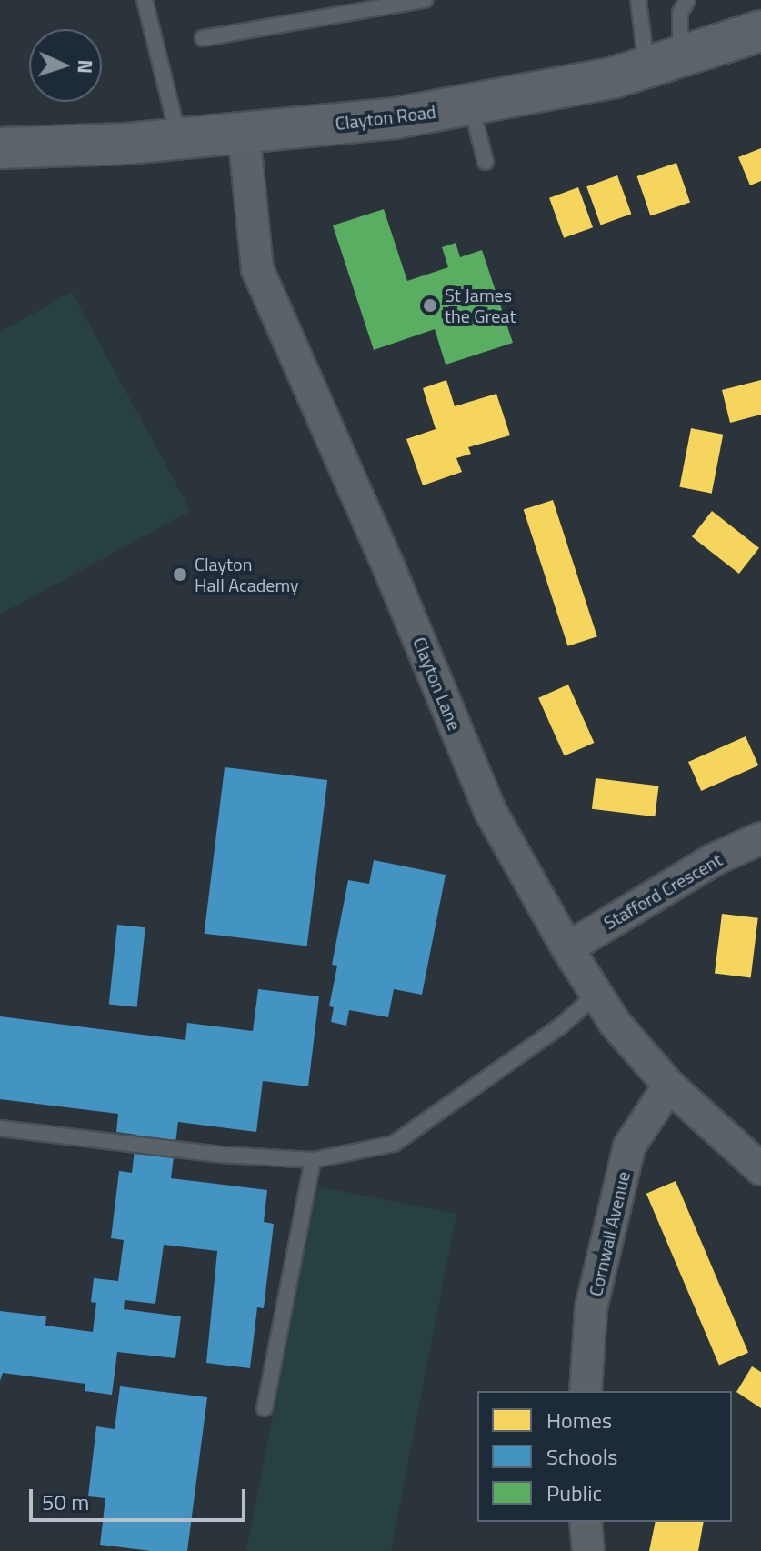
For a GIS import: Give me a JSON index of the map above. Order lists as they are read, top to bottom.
{
  "streets": {
    "main road": ["Clayton Road"],
    "street": ["Clayton Lane", "Stafford Crescent", "Cornwall Avenue"]
  },
  "crossings": [
    ["Clayton Road", "Clayton Lane"],
    ["Clayton Lane", "Stafford Crescent"],
    ["Clayton Lane", "Cornwall Avenue"]
  ],
  "places": ["St James the Great", "Clayton Hall Academy"],
  "legend": ["Homes", "Schools", "Public"],
  "scale_bar": "50 m",
  "north": "right"
}
